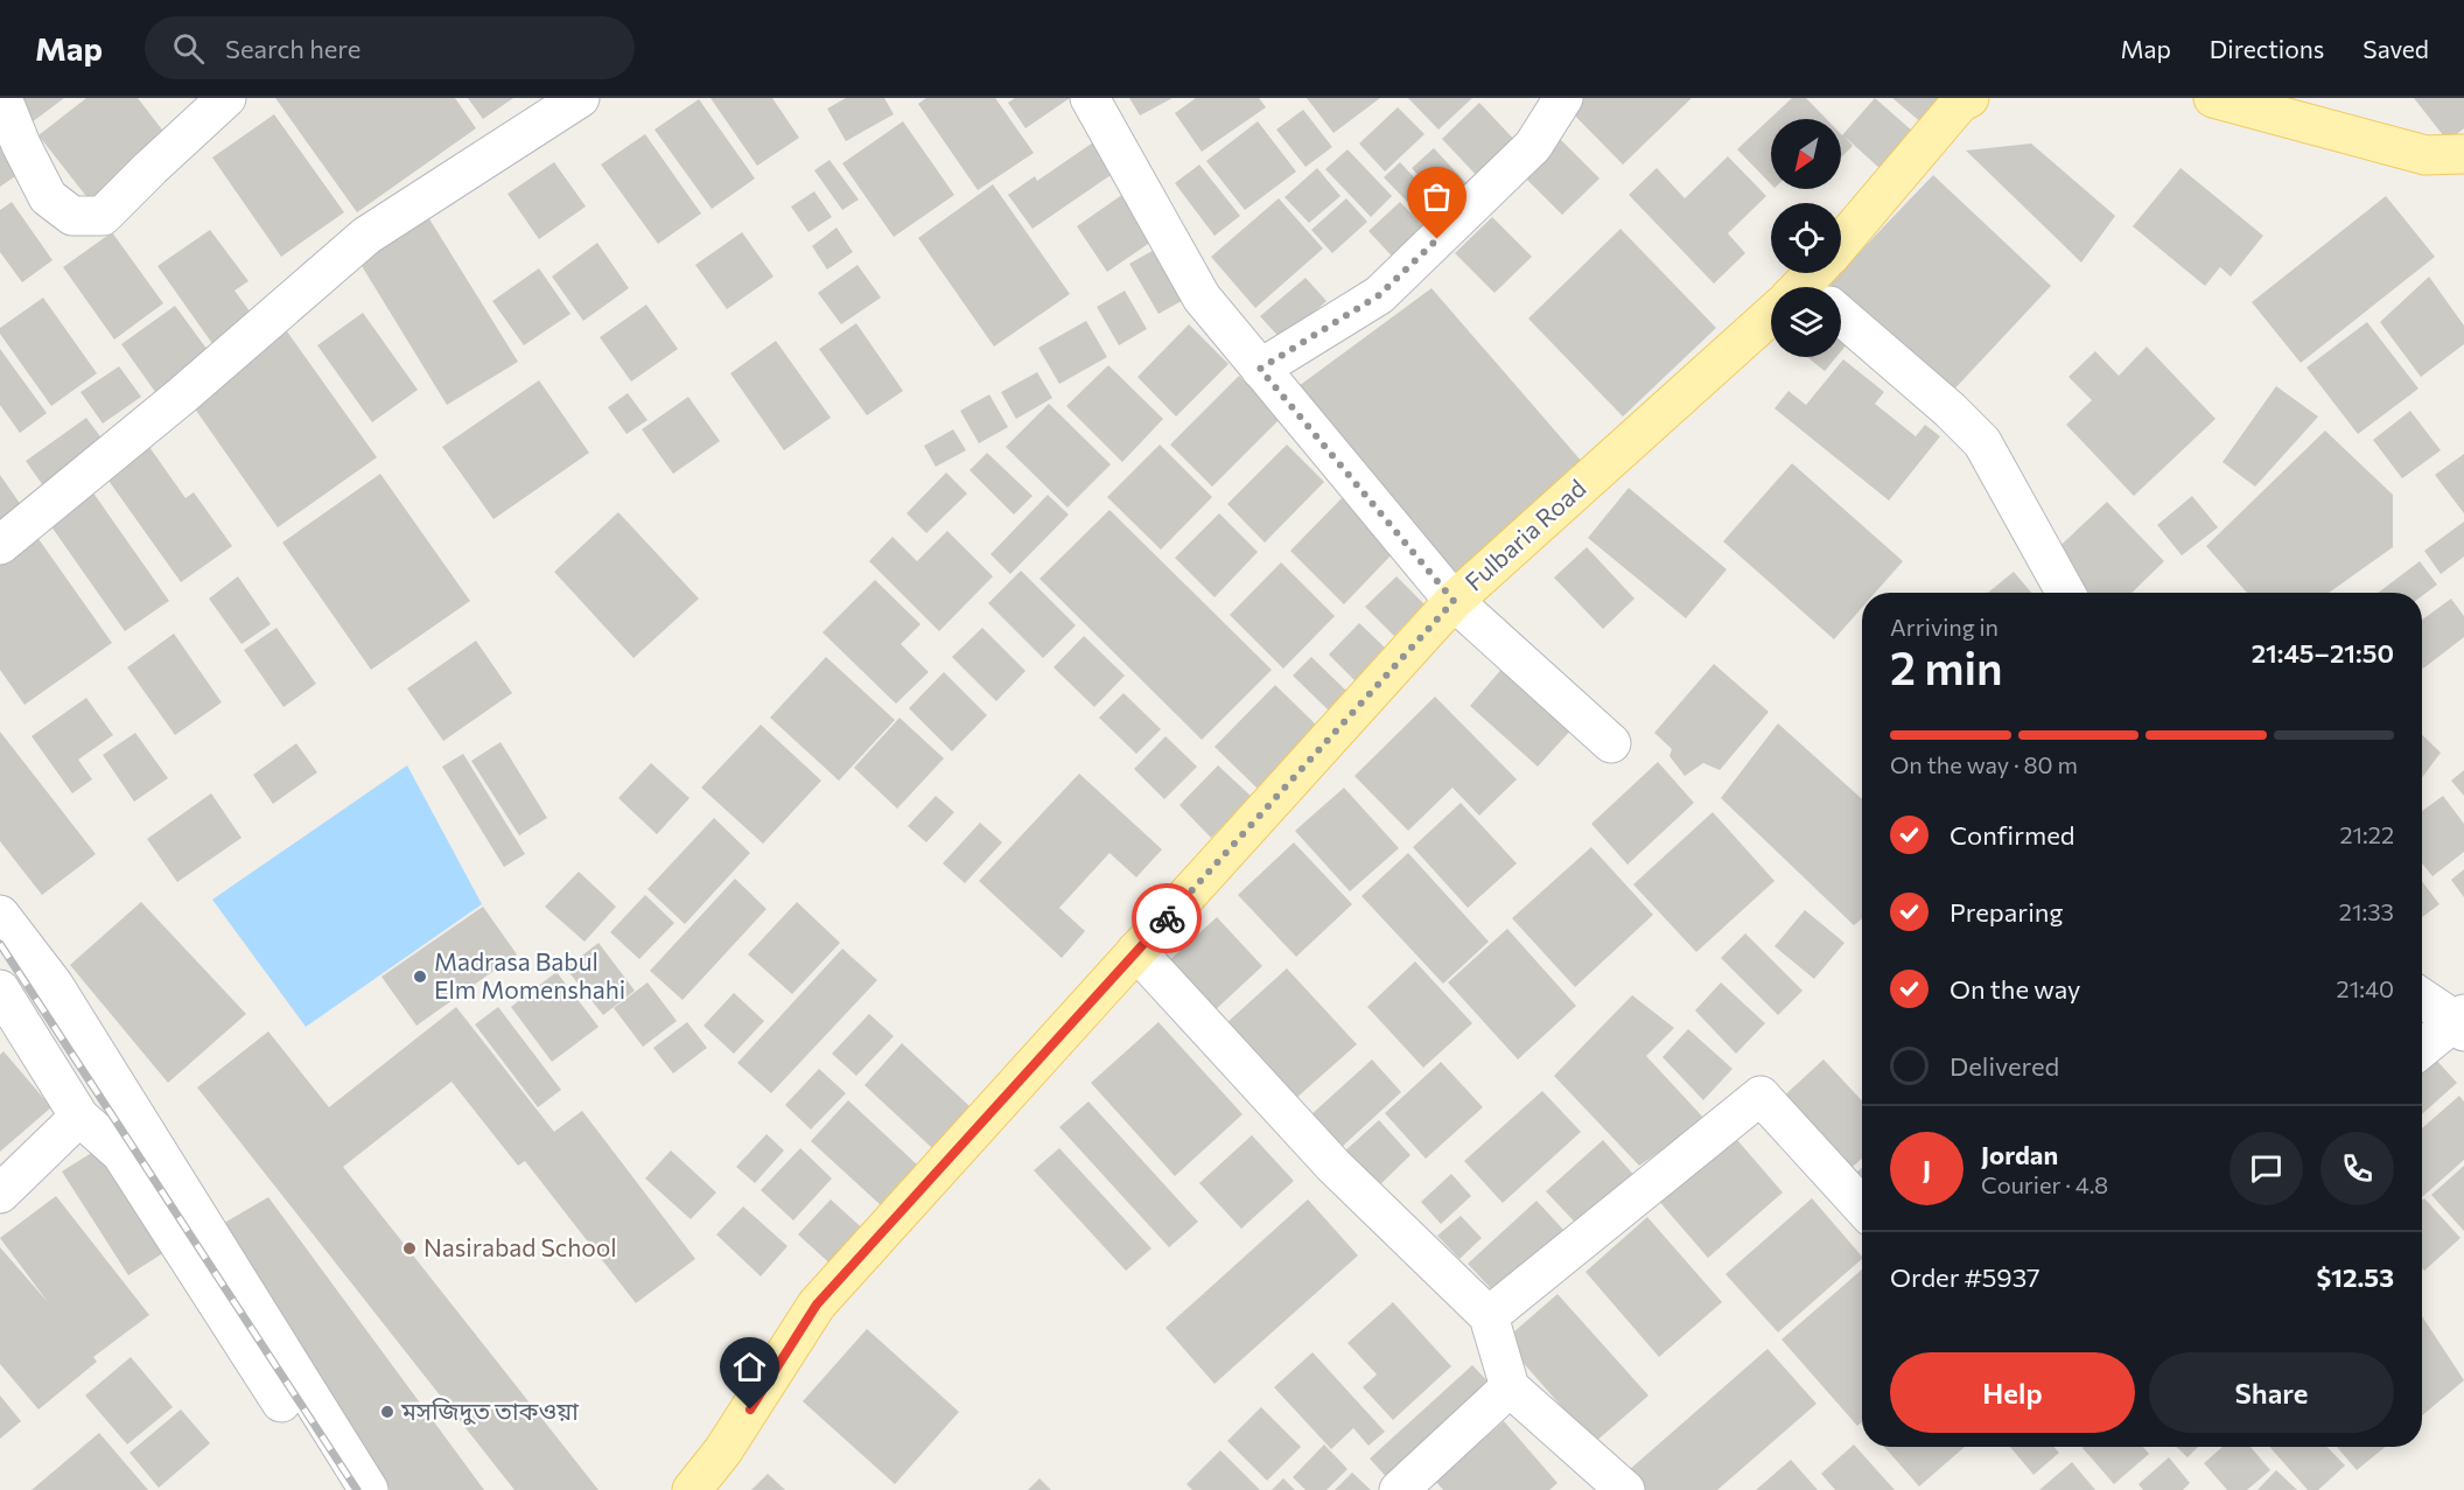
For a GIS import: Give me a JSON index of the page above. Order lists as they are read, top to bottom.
{
  "streets": {
    "main road": ["Fulbaria Road"]
  },
  "places": ["Madrasa Babul Elm Momenshahi", "Nasirabad School", "মসজিদুত তাকওয়া"],
  "north": "bottom left",
  "page": {
    "header": "Map",
    "search": "Search here",
    "nav": ["Map", "Directions", "Saved"],
    "heading": ["2 min", "Arriving in", "21:45–21:50"],
    "panel": [
      "Jordan",
      "Courier · 4.8",
      "Order #5937",
      "$12.53"
    ],
    "bar": "On the way · 80 m",
    "list": [
      ["Confirmed", "21:22"],
      ["Preparing", "21:33"],
      ["On the way", "21:40"],
      "Delivered"
    ],
    "round": "J",
    "buttons": ["Help", "Share"]
  }
}
